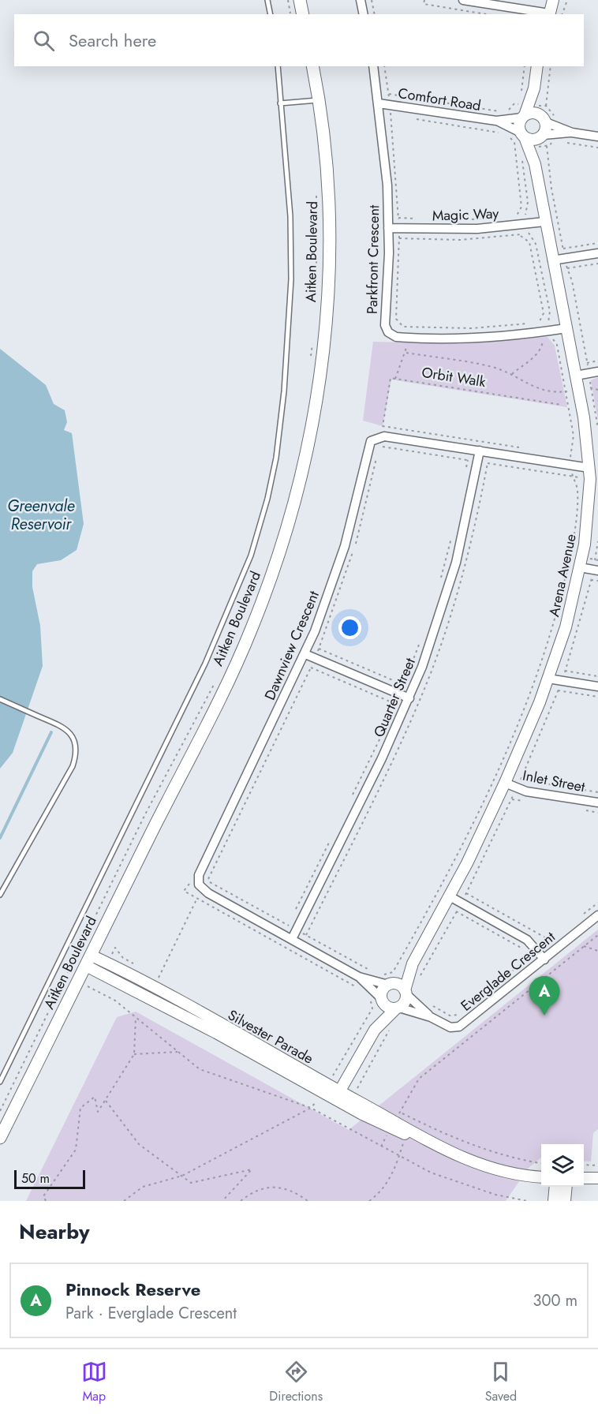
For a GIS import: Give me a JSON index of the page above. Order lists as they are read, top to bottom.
{
  "streets": {
    "main road": ["Aitken Boulevard"],
    "street": [
      "Comfort Road",
      "Magic Way",
      "Parkfront Crescent",
      "Arena Avenue",
      "Dawnview Crescent",
      "Quarter Street",
      "Inlet Street",
      "Everglade Crescent",
      "Silvester Parade"
    ],
    "path": ["Orbit Walk"]
  },
  "crossings": [
    ["Comfort Road", "Parkfront Crescent"],
    ["Comfort Road", "Arena Avenue"],
    ["Magic Way", "Parkfront Crescent"],
    ["Magic Way", "Arena Avenue"],
    ["Aitken Boulevard", "Silvester Parade"],
    ["Parkfront Crescent", "Arena Avenue"],
    ["Arena Avenue", "Dawnview Crescent"],
    ["Arena Avenue", "Inlet Street"],
    ["Arena Avenue", "Everglade Crescent"],
    ["Dawnview Crescent", "Quarter Street"],
    ["Dawnview Crescent", "Everglade Crescent"]
  ],
  "water": ["Greenvale Reservoir"],
  "scale_bar": "50 m",
  "page": {
    "search": "Search here",
    "pins": "A",
    "scale": "50 m",
    "heading": "Nearby",
    "list": [
      {
        "mark": "A",
        "name": "Pinnock Reserve",
        "note": "Park · Everglade Crescent",
        "value": "300 m"
      }
    ],
    "nav": ["Map", "Directions", "Saved"]
  }
}
